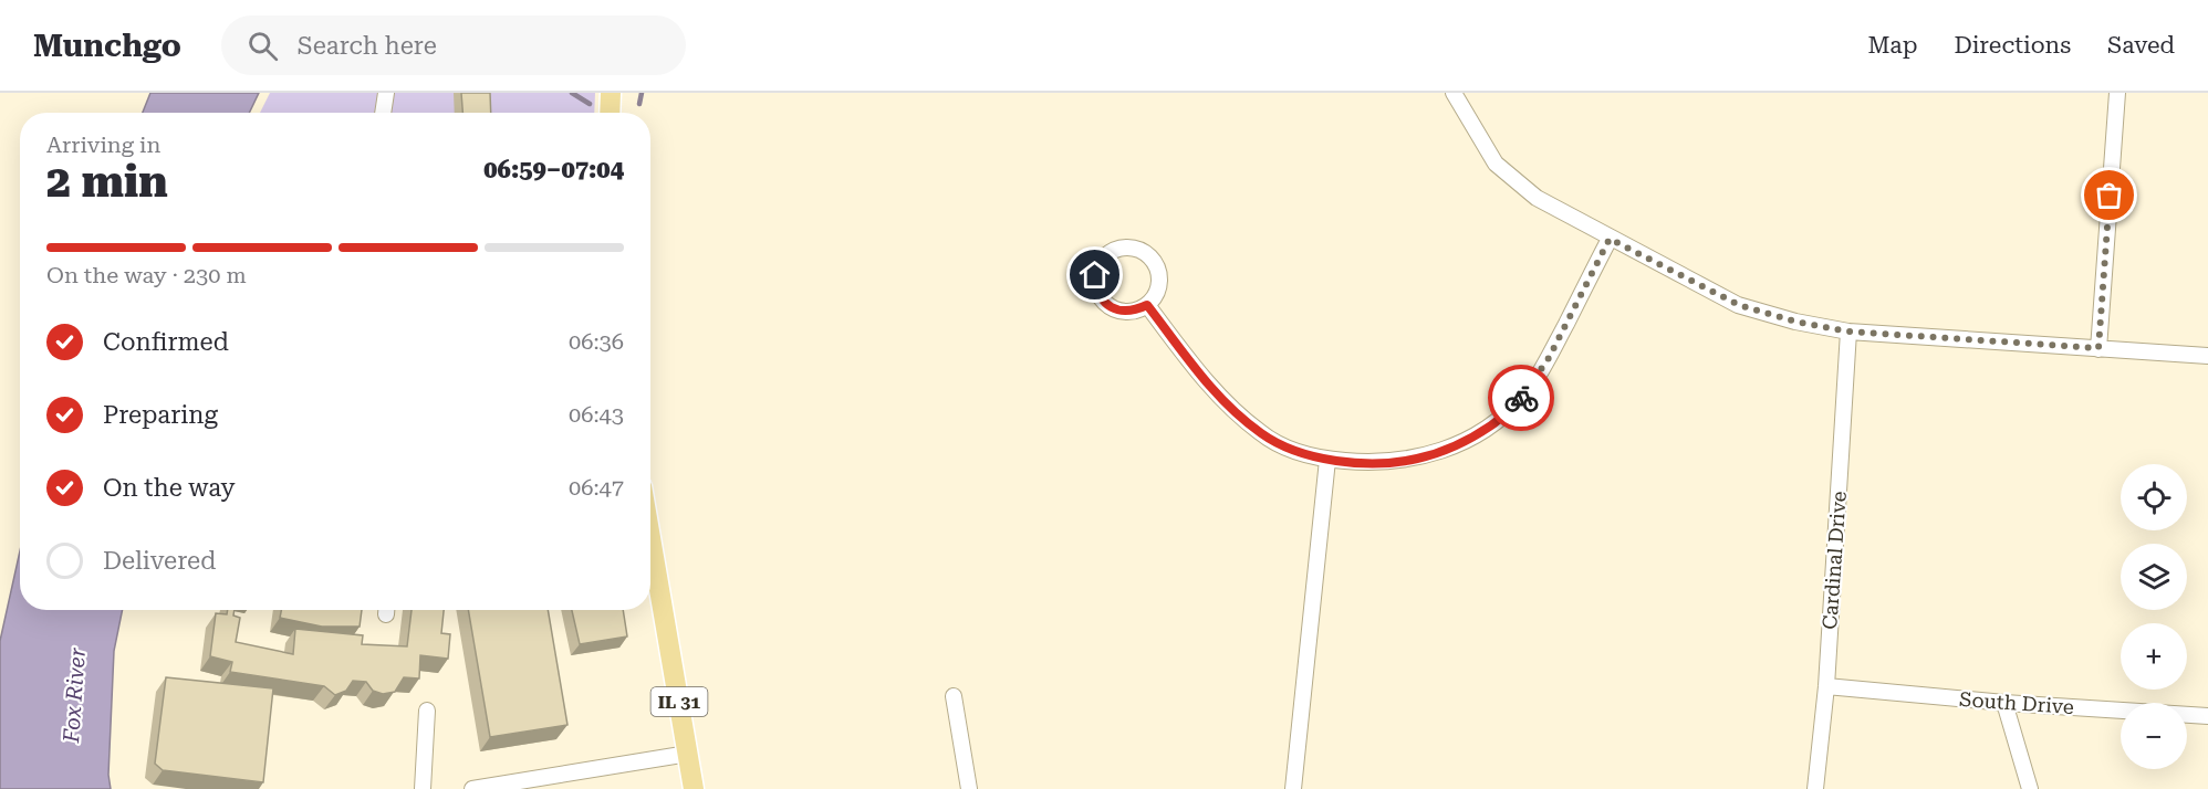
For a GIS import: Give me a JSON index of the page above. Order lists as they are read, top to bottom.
{
  "streets": {
    "main road": ["IL 31"],
    "street": ["Cardinal Drive", "South Drive"]
  },
  "crossings": [
    ["Cardinal Drive", "South Drive"]
  ],
  "water": ["Fox River"],
  "page": {
    "header": "Munchgo",
    "search": "Search here",
    "nav": ["Map", "Directions", "Saved"],
    "heading": ["2 min", "Arriving in", "06:59–07:04"],
    "bar": "On the way · 230 m",
    "list": [
      ["Confirmed", "06:36"],
      ["Preparing", "06:43"],
      ["On the way", "06:47"],
      "Delivered"
    ],
    "map_buttons": ["+", "−"]
  }
}
